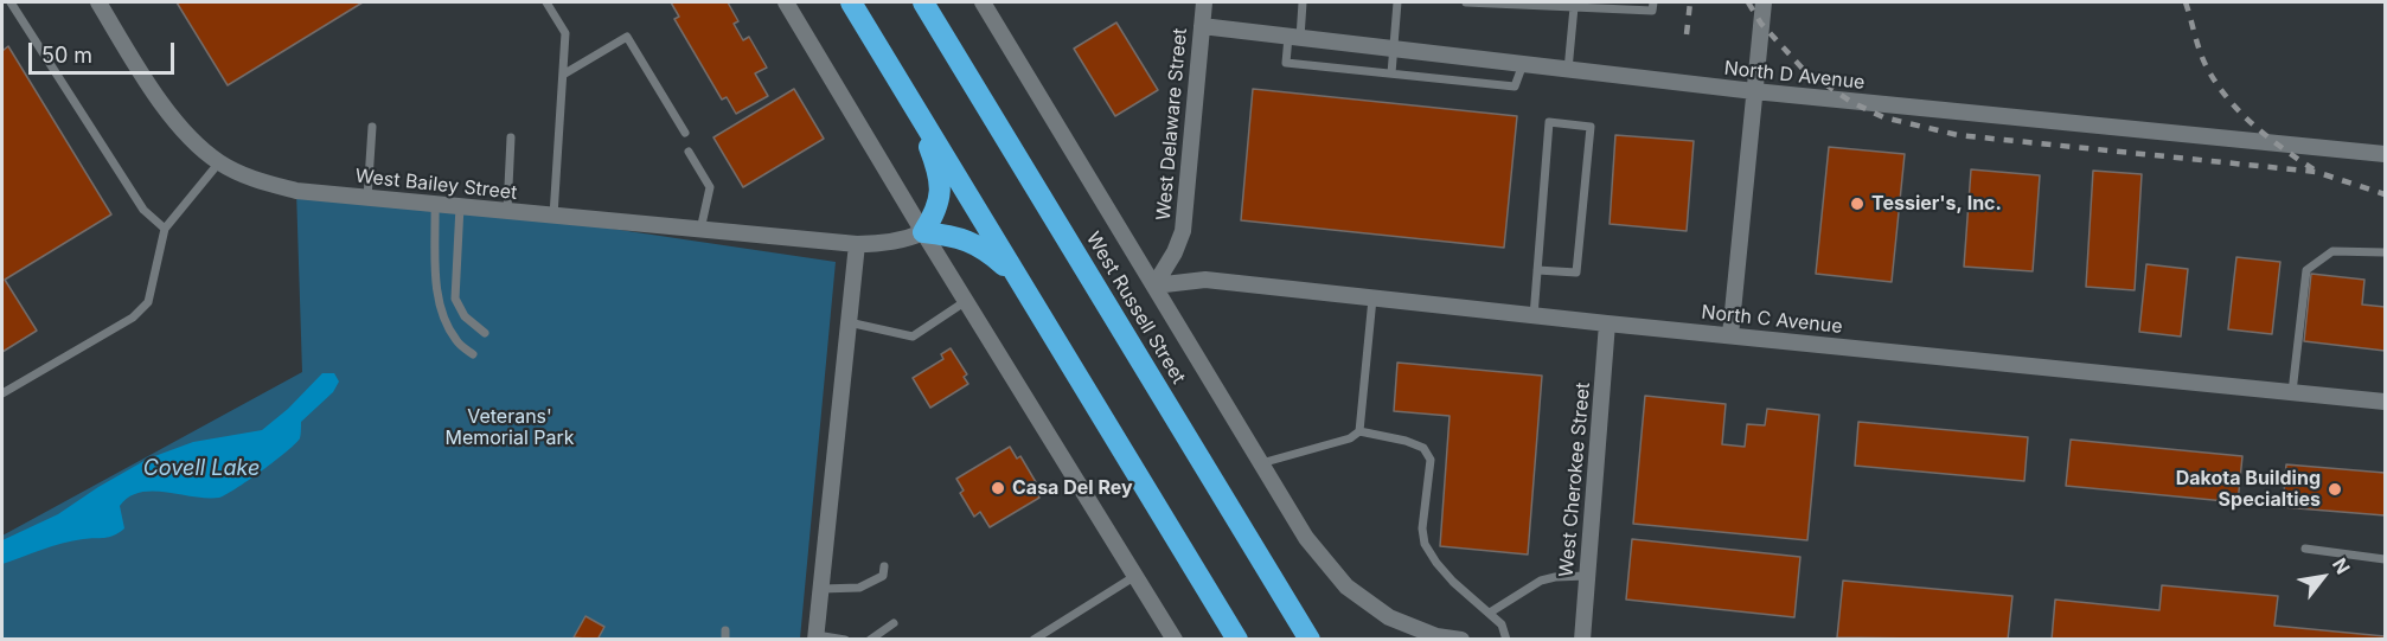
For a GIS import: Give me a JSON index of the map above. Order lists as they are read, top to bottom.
{
  "streets": {
    "highway": ["West Russell Street"],
    "street": [
      "North D Avenue",
      "West Delaware Street",
      "West Bailey Street",
      "North C Avenue",
      "West Cherokee Street"
    ]
  },
  "crossings": [
    ["North D Avenue", "West Delaware Street"],
    ["West Delaware Street", "West Russell Street"],
    ["West Delaware Street", "North C Avenue"],
    ["West Russell Street", "North C Avenue"],
    ["North C Avenue", "West Cherokee Street"]
  ],
  "water": ["Covell Lake"],
  "parks": ["Veterans' Memorial Park"],
  "places": ["Tessier's, Inc.", "Casa Del Rey", "Dakota Building Specialties"],
  "scale_bar": "50 m",
  "north": "top right"
}
